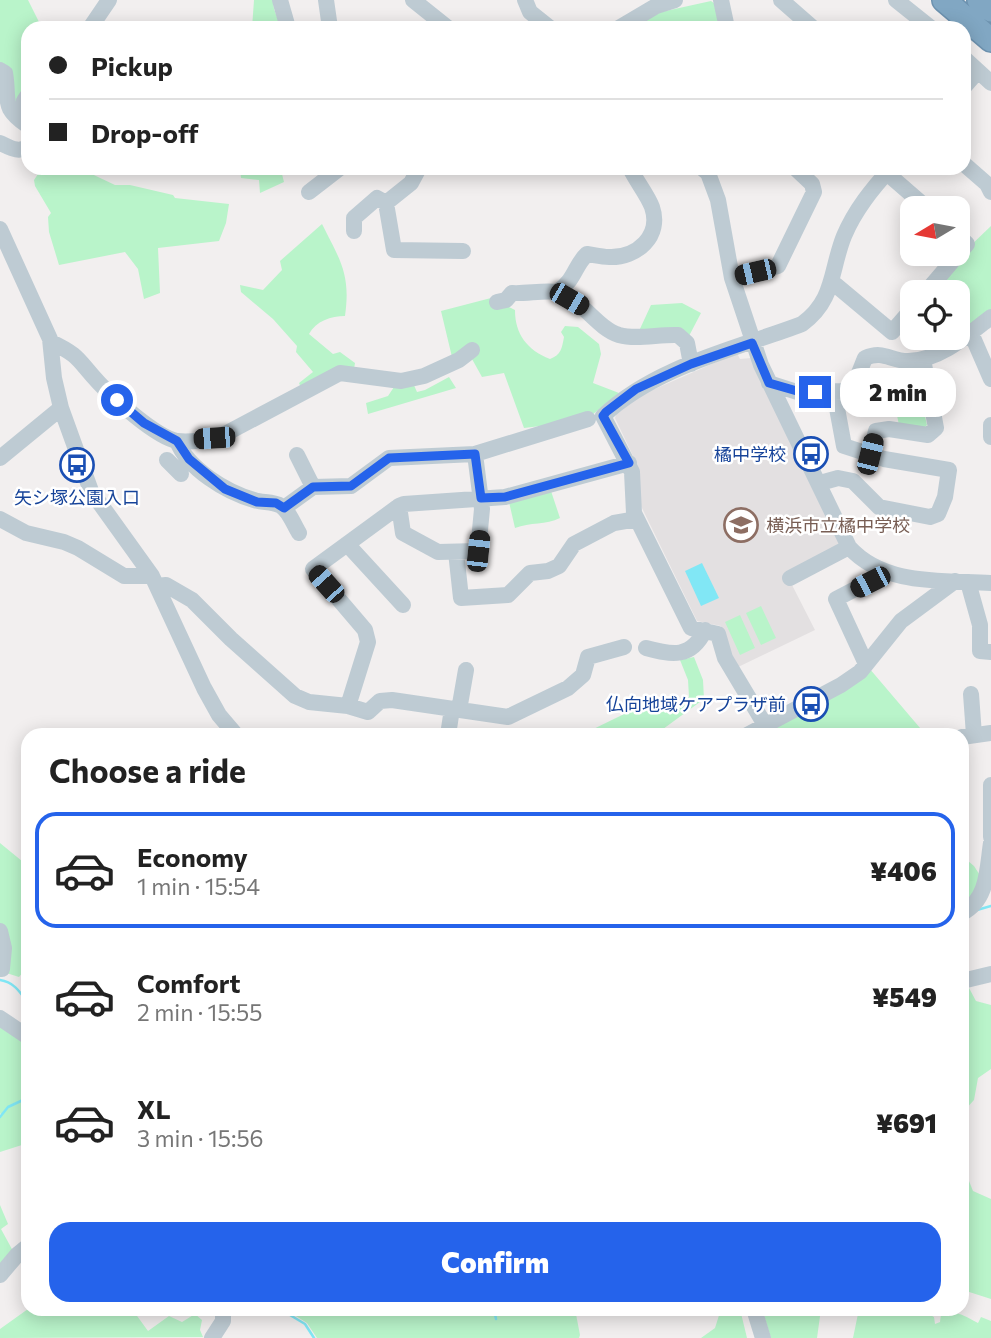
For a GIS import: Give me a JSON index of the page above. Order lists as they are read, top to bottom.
{
  "places": {
    "bus stop": ["橘中学校", "矢シ塚公園入口", "仏向地域ケアプラザ前"],
    "school or university": ["横浜市立橘中学校"]
  },
  "north": "left",
  "page": {
    "banner": ["Pickup", "Drop-off"],
    "bubble": "2 min",
    "heading": "Choose a ride",
    "list": [
      {
        "name": "Economy",
        "note": "1 min · 15:54",
        "value": "¥406"
      },
      {
        "name": "Comfort",
        "note": "2 min · 15:55",
        "value": "¥549"
      },
      {
        "name": "XL",
        "note": "3 min · 15:56",
        "value": "¥691"
      }
    ],
    "buttons": "Confirm"
  }
}
